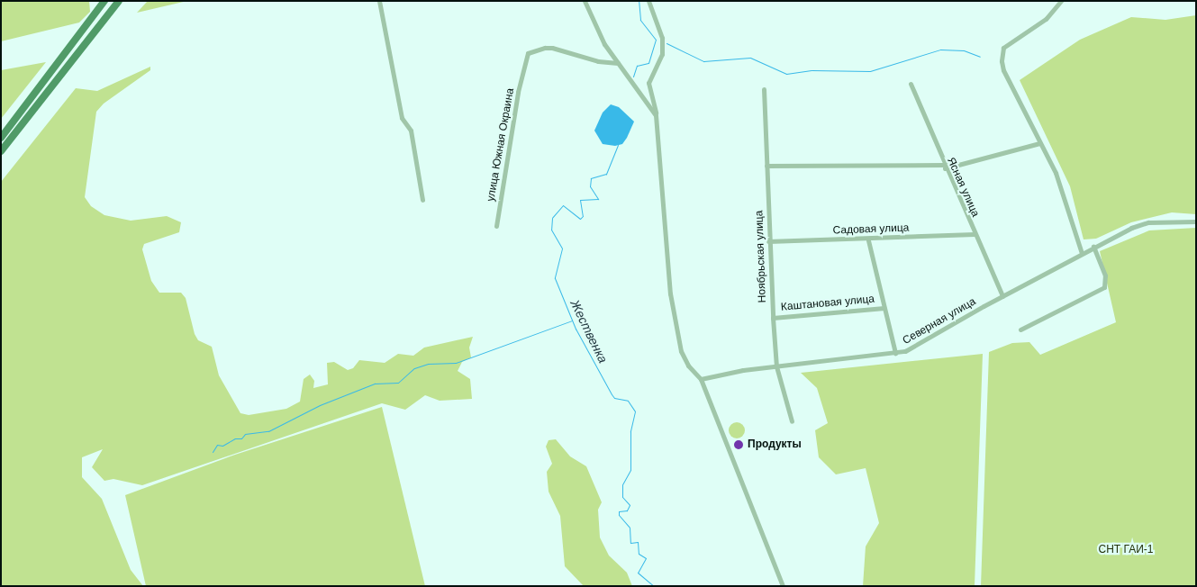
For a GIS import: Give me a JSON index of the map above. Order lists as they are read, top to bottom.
{
  "streets": {
    "street": [
      "улица Южная Окраина",
      "Ясная улица",
      "Садовая улица",
      "Ноябрьская улица",
      "Каштановая улица",
      "Северная улица"
    ]
  },
  "crossings": [
    ["Ясная улица", "Садовая улица"],
    ["Ясная улица", "Северная улица"],
    ["Садовая улица", "Ноябрьская улица"],
    ["Ноябрьская улица", "Каштановая улица"],
    ["Ноябрьская улица", "Северная улица"]
  ],
  "water": ["Жественка"],
  "parks": ["СНТ ГАИ-1"],
  "places": ["Продукты"]
}
